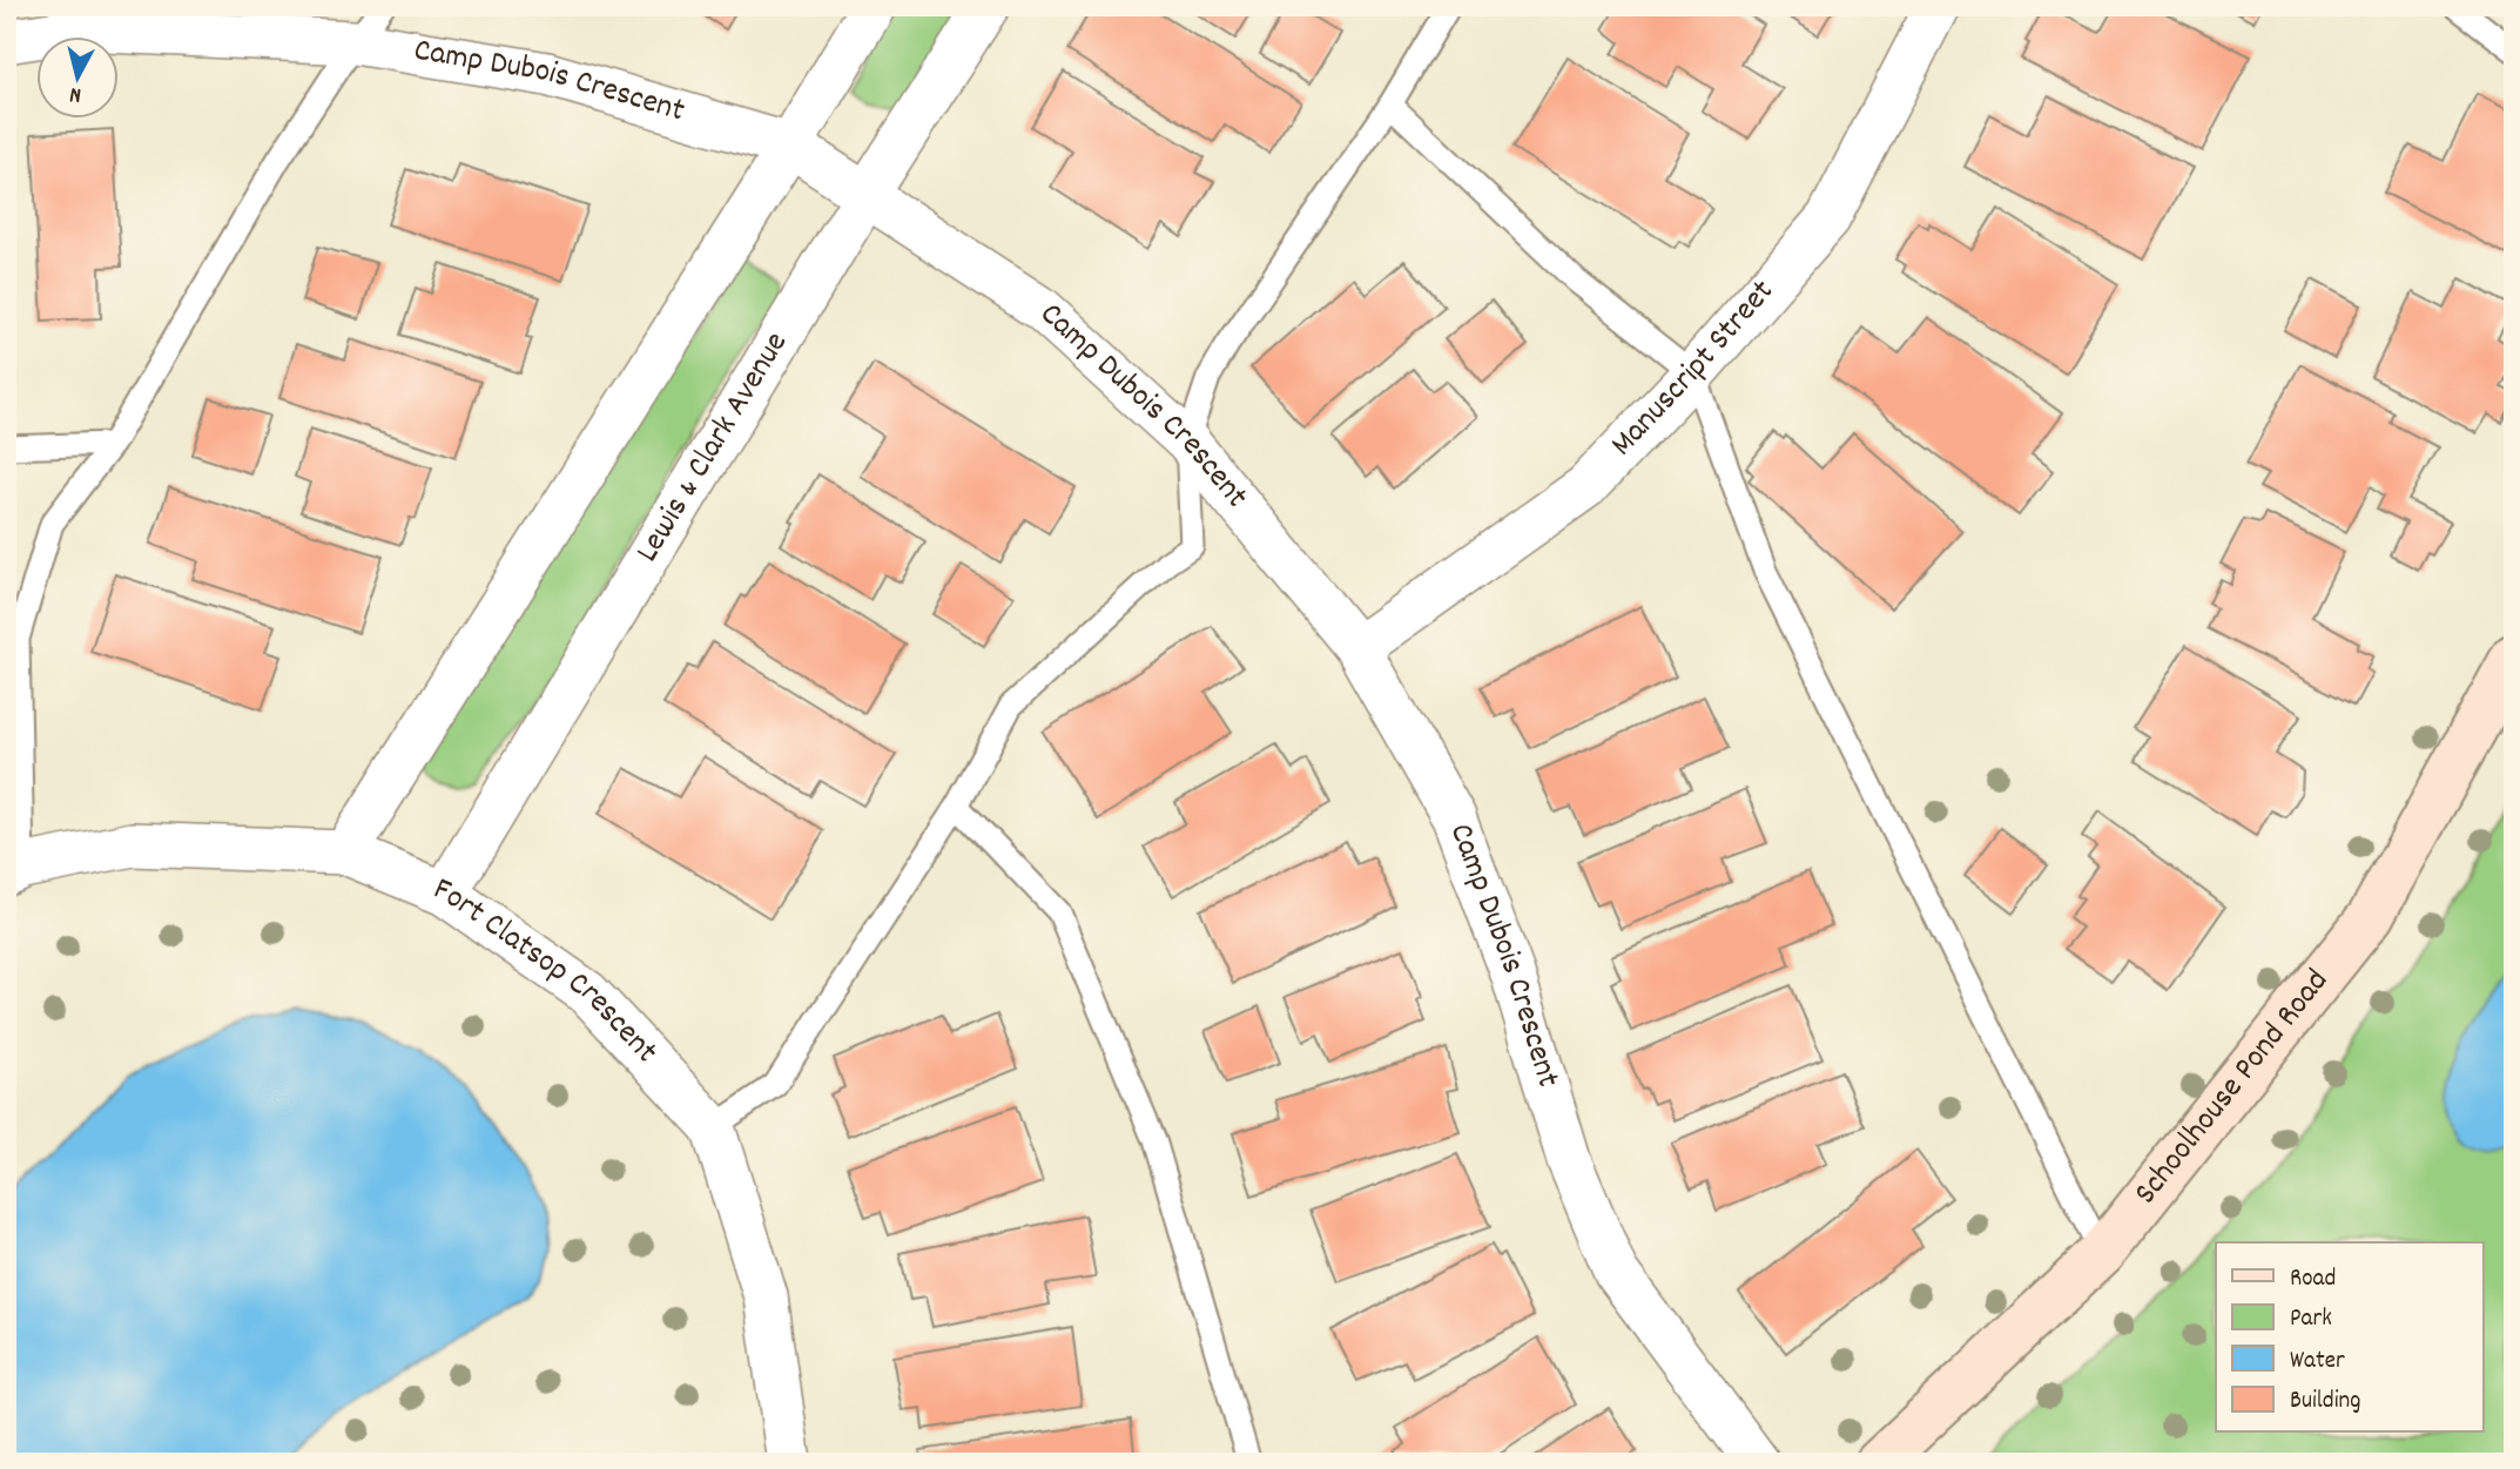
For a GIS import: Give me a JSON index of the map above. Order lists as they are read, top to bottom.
{
  "streets": {
    "street": [
      "Camp Dubois Crescent",
      "Manuscript Street",
      "Lewis & Clark Avenue",
      "Fort Clatsop Crescent",
      "Schoolhouse Pond Road"
    ]
  },
  "crossings": [
    ["Camp Dubois Crescent", "Manuscript Street"],
    ["Camp Dubois Crescent", "Lewis & Clark Avenue"],
    ["Lewis & Clark Avenue", "Fort Clatsop Crescent"]
  ],
  "legend": [
    "Road",
    "Park",
    "Water",
    "Building"
  ],
  "north": "bottom"
}
